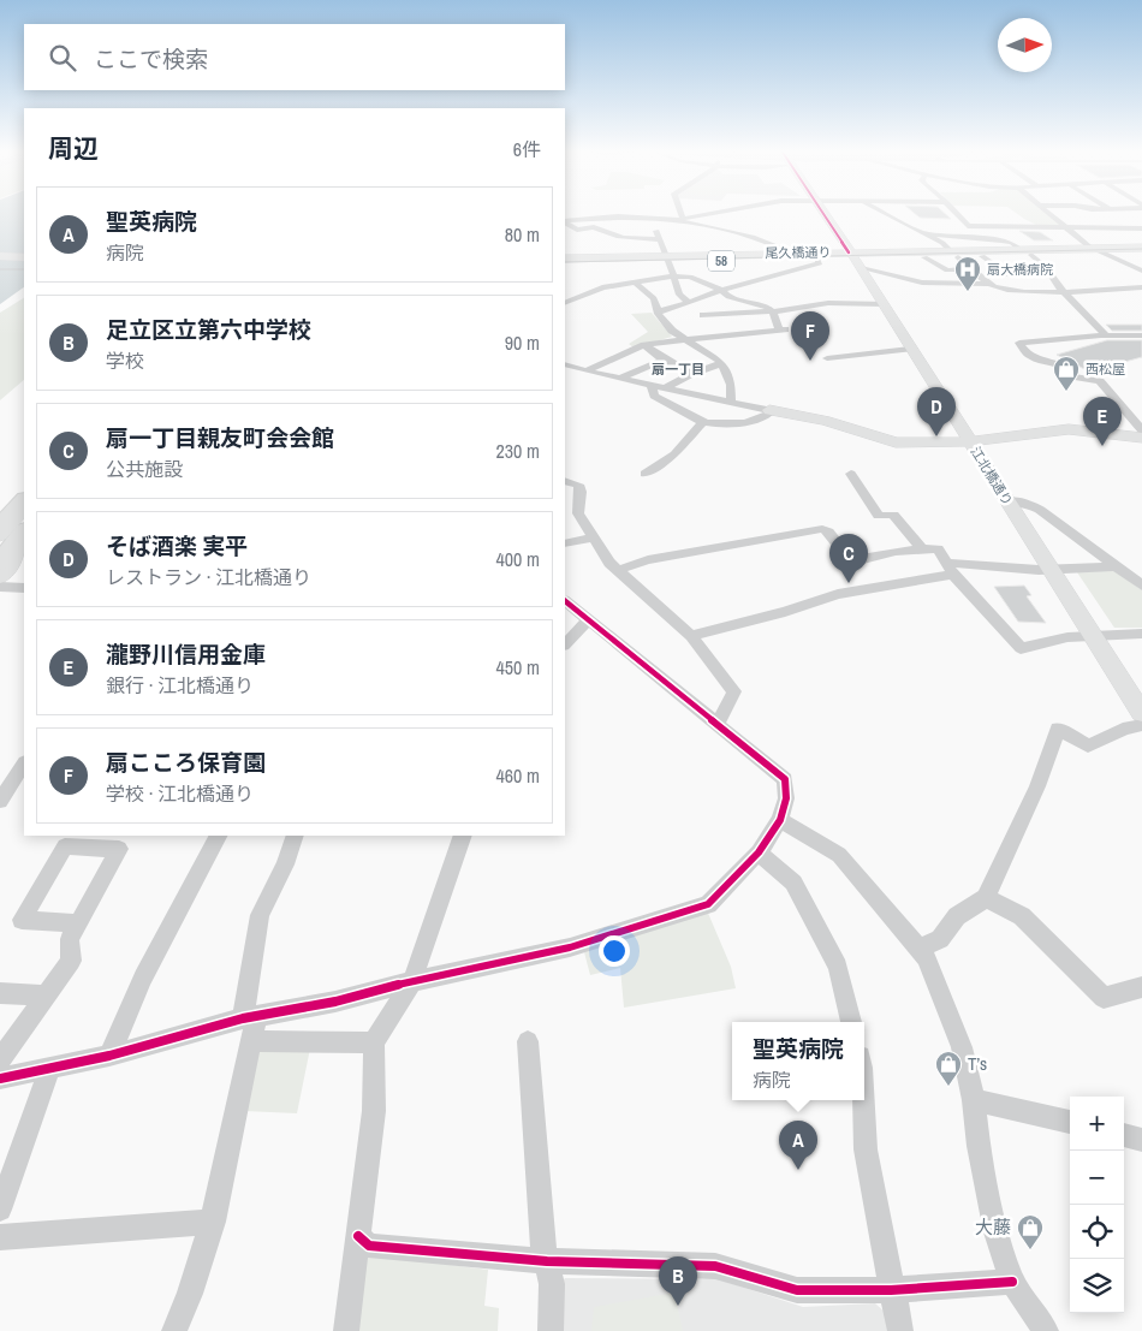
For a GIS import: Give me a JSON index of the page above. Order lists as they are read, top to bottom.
{
  "streets": {
    "main road": ["尾久橋通り", "58", "江北橋通り"]
  },
  "crossings": [
    ["尾久橋通り", "江北橋通り"]
  ],
  "districts": ["扇一丁目"],
  "places": {
    "hospital": ["扇大橋病院"],
    "shop": ["西松屋", "T’s", "大藤"]
  },
  "north": "right",
  "page": {
    "search": "ここで検索",
    "heading": ["周辺", "6件"],
    "list": [
      {
        "mark": "A",
        "name": "聖英病院",
        "note": "病院",
        "value": "80 m"
      },
      {
        "mark": "B",
        "name": "足立区立第六中学校",
        "note": "学校",
        "value": "90 m"
      },
      {
        "mark": "C",
        "name": "扇一丁目親友町会会館",
        "note": "公共施設",
        "value": "230 m"
      },
      {
        "mark": "D",
        "name": "そば酒楽 実平",
        "note": "レストラン · 江北橋通り",
        "value": "400 m"
      },
      {
        "mark": "E",
        "name": "瀧野川信用金庫",
        "note": "銀行 · 江北橋通り",
        "value": "450 m"
      },
      {
        "mark": "F",
        "name": "扇こころ保育園",
        "note": "学校 · 江北橋通り",
        "value": "460 m"
      }
    ],
    "pins": [
      "F",
      "D",
      "E",
      "C",
      "A",
      "B"
    ],
    "popup": ["聖英病院", "病院"],
    "map_buttons": ["+", "−"]
  }
}
